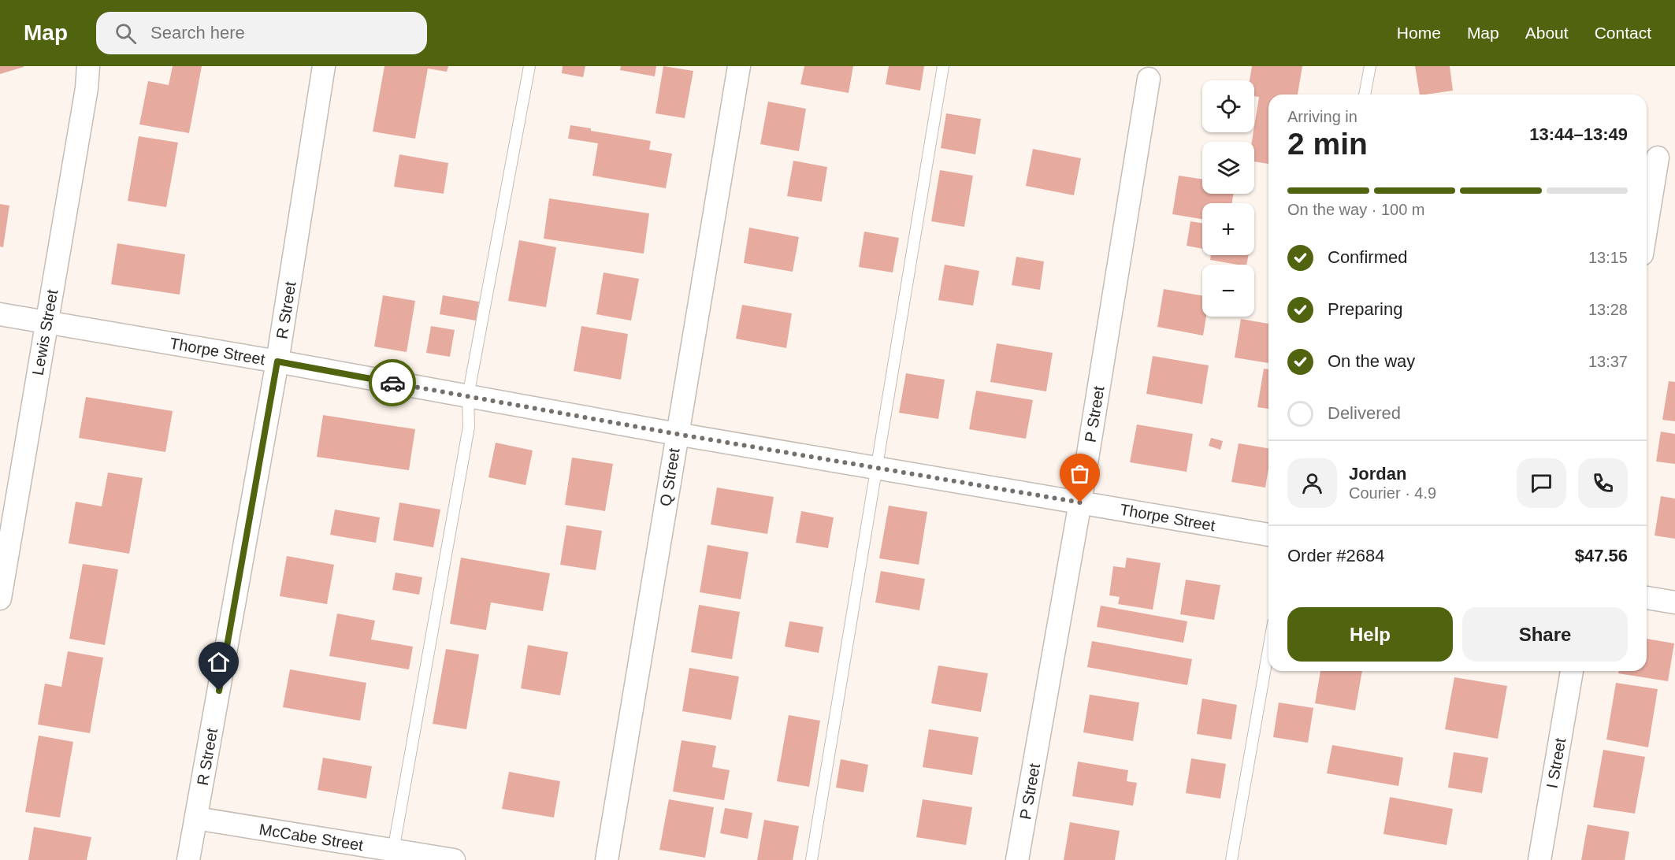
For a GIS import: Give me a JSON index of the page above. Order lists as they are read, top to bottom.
{
  "streets": {
    "street": [
      "R Street",
      "Lewis Street",
      "Thorpe Street",
      "P Street",
      "Q Street",
      "I Street",
      "McCabe Street"
    ]
  },
  "crossings": [
    ["R Street", "Thorpe Street"],
    ["R Street", "McCabe Street"],
    ["Lewis Street", "Thorpe Street"],
    ["Thorpe Street", "P Street"],
    ["Thorpe Street", "Q Street"]
  ],
  "page": {
    "header": "Map",
    "search": "Search here",
    "nav": [
      "Home",
      "Map",
      "About",
      "Contact"
    ],
    "map_buttons": ["+", "−"],
    "heading": ["2 min", "Arriving in", "13:44–13:49"],
    "panel": [
      "Jordan",
      "Courier · 4.9",
      "Order #2684",
      "$47.56"
    ],
    "bar": "On the way · 100 m",
    "list": [
      ["Confirmed", "13:15"],
      ["Preparing", "13:28"],
      ["On the way", "13:37"],
      "Delivered"
    ],
    "buttons": ["Help", "Share"]
  }
}
